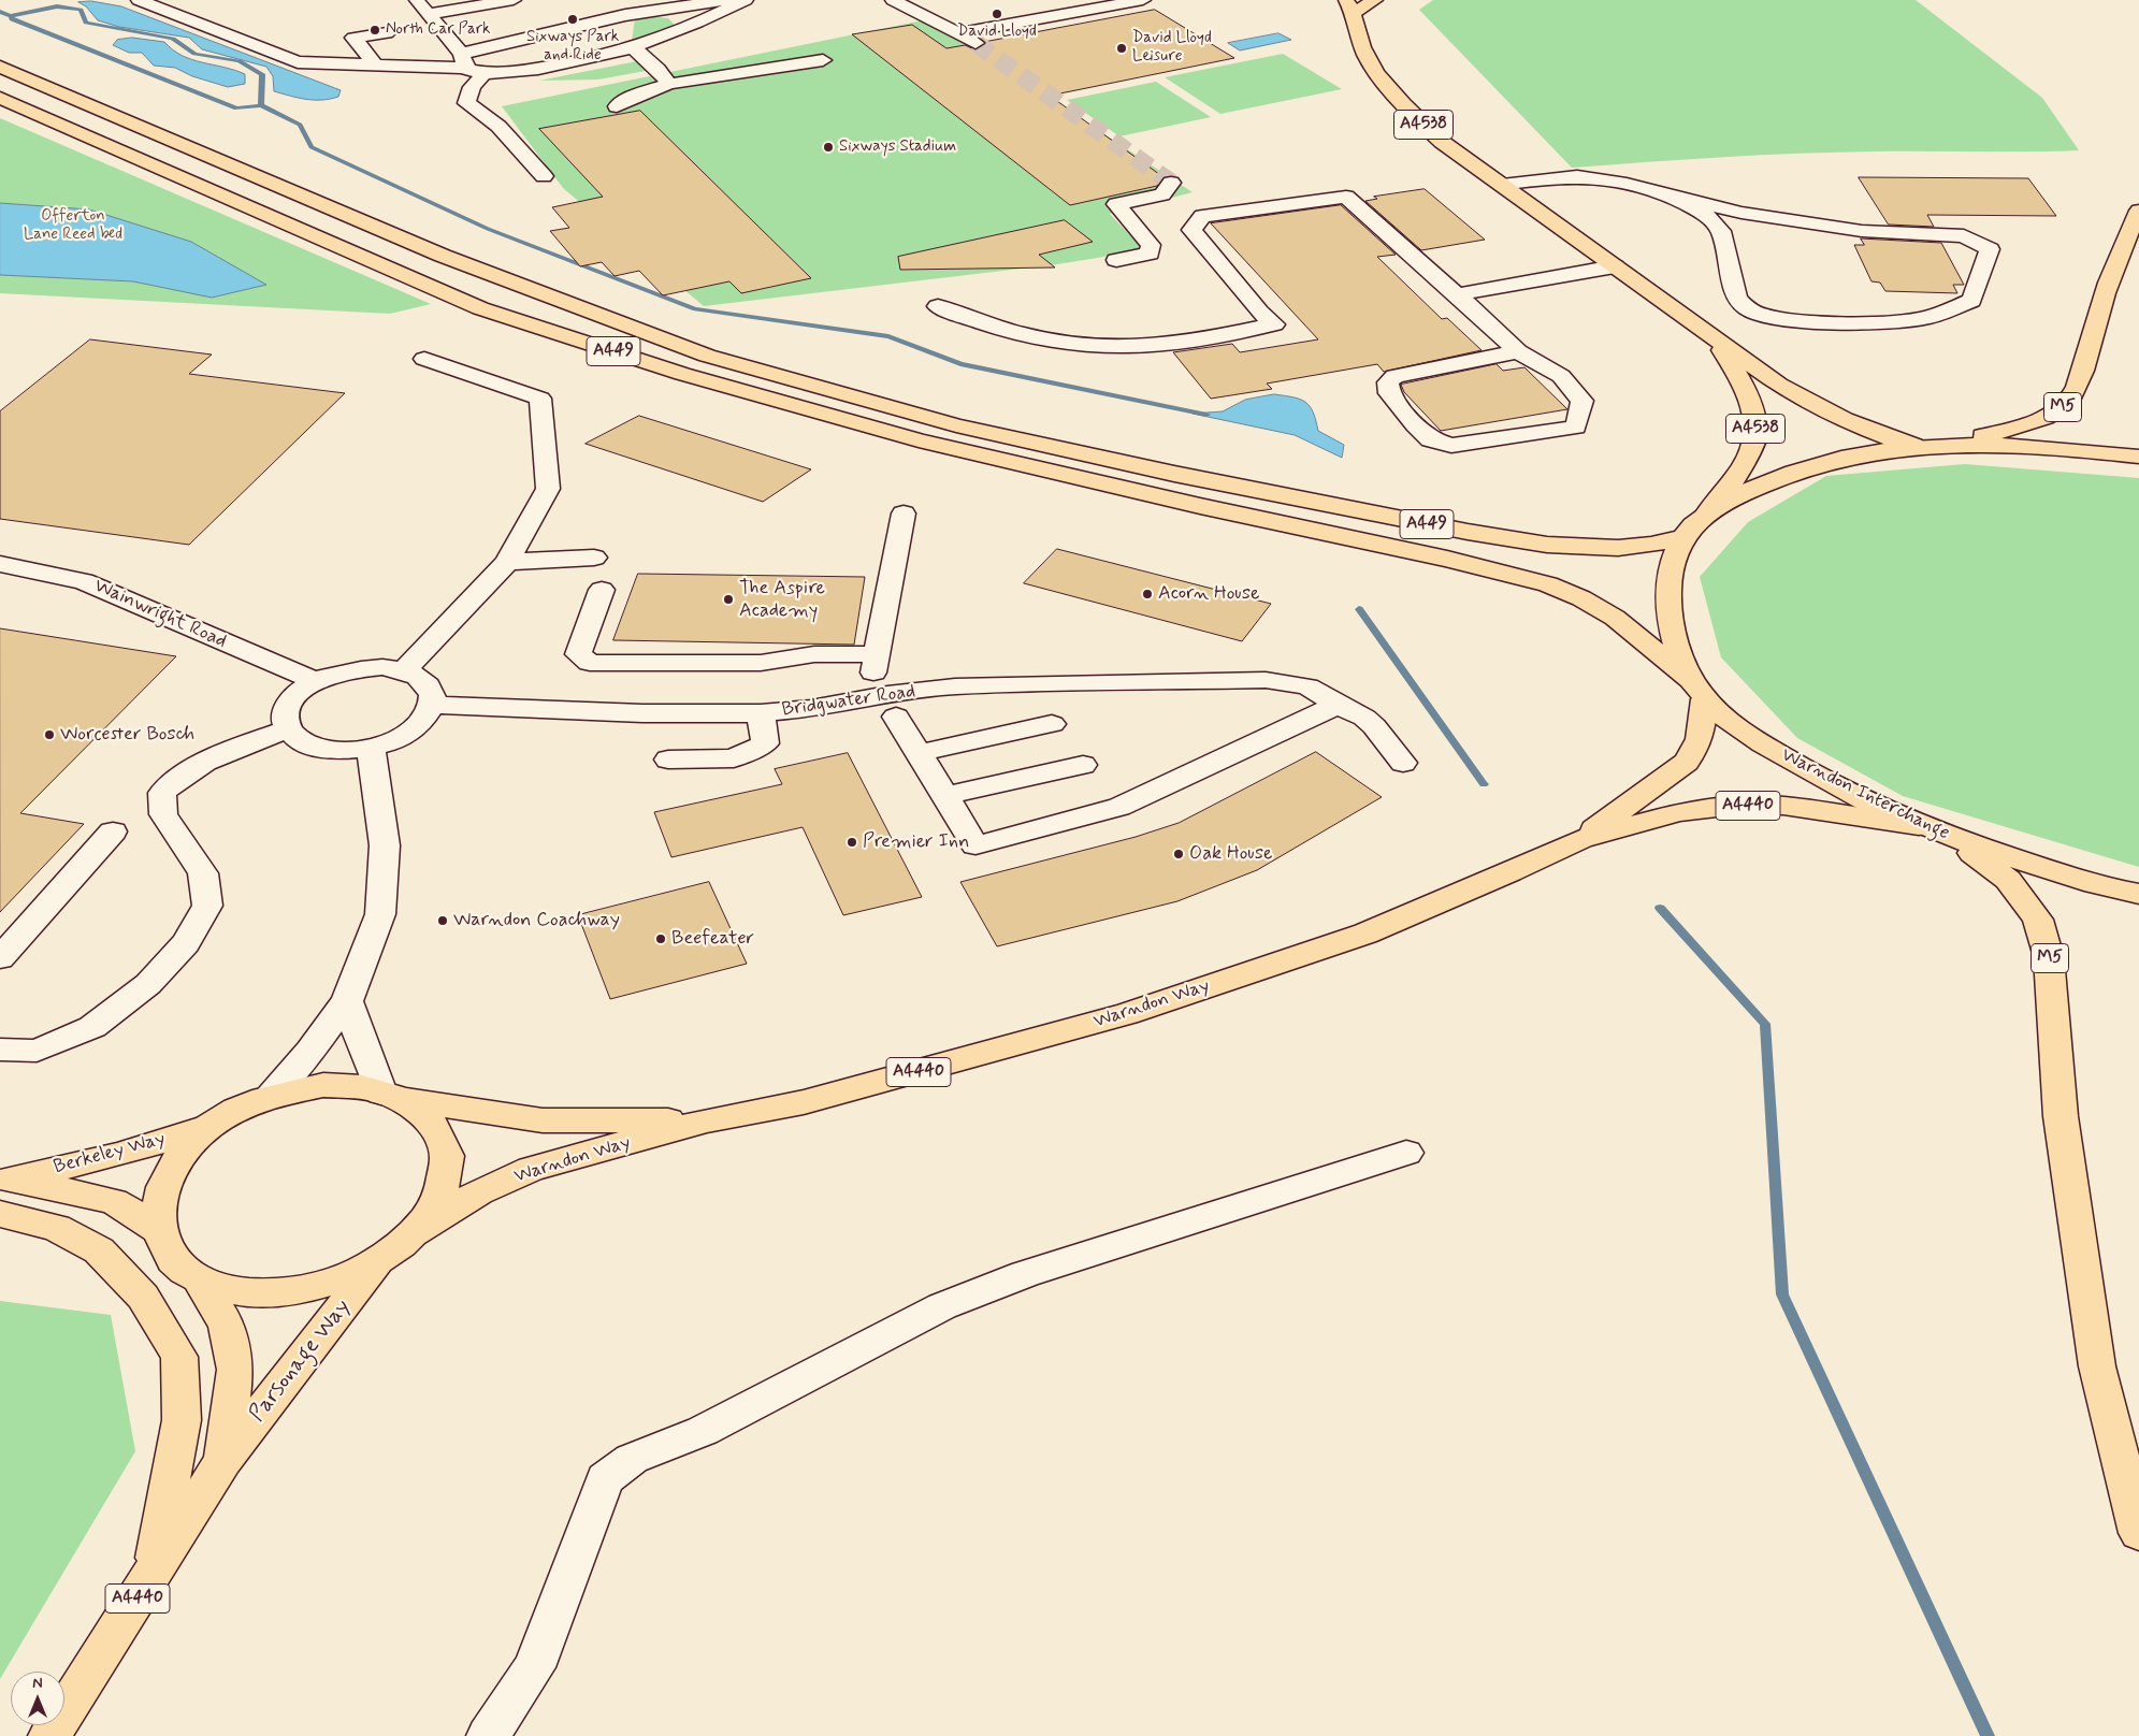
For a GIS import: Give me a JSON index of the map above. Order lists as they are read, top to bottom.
{
  "streets": {
    "main road": [
      "A4538",
      "A449",
      "M5",
      "Warndon Interchange",
      "A4440",
      "Warndon Way",
      "Berkeley Way",
      "Parsonage Way"
    ],
    "street": ["Wainwright Road", "Bridgwater Road"]
  },
  "crossings": [
    ["A449", "Warndon Interchange"],
    ["A449", "Warndon Way"],
    ["M5", "Warndon Interchange"],
    ["Warndon Interchange", "Warndon Way"],
    ["Warndon Way", "Berkeley Way"]
  ],
  "parks": ["Offerton Lane Reed bed"],
  "places": [
    "David Lloyd",
    "Sixways Park and Ride",
    "North Car Park",
    "David Lloyd Leisure",
    "Sixways Stadium",
    "Acorn House",
    "The Aspire Academy",
    "Worcester Bosch",
    "Premier Inn",
    "Oak House",
    "Warndon Coachway",
    "Beefeater"
  ],
  "north": "top"
}
